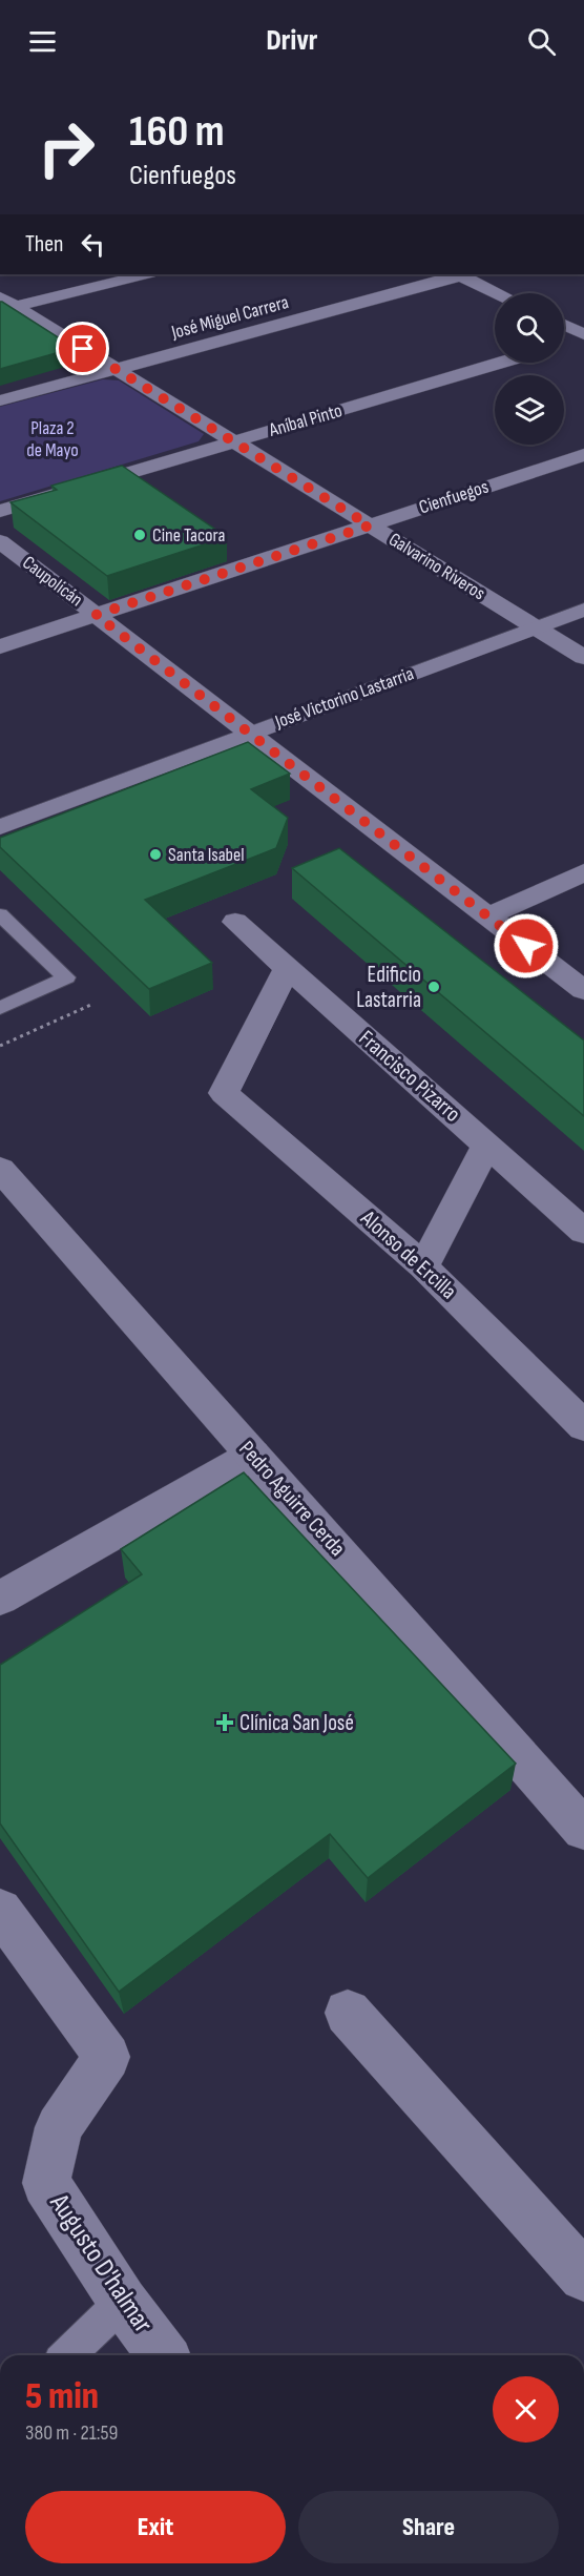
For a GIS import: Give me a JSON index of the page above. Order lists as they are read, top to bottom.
{
  "streets": {
    "street": [
      "José Miguel Carrera",
      "Aníbal Pinto",
      "Cienfuegos",
      "Galvarino Riveros",
      "Caupolicán",
      "José Victorino Lastarria",
      "Francisco Pizarro",
      "Alonso de Ercilla",
      "Pedro Aguirre Cerda",
      "Augusto D'halmar"
    ]
  },
  "crossings": [
    ["José Miguel Carrera", "Galvarino Riveros"],
    ["Aníbal Pinto", "Galvarino Riveros"],
    ["Cienfuegos", "Galvarino Riveros"],
    ["Cienfuegos", "Caupolicán"],
    ["Galvarino Riveros", "José Victorino Lastarria"],
    ["Caupolicán", "José Victorino Lastarria"],
    ["Francisco Pizarro", "Alonso de Ercilla"]
  ],
  "parks": ["Plaza 2 de Mayo"],
  "places": {
    "other": ["Cine Tacora", "Santa Isabel", "Edificio Lastarria"],
    "health": ["Clínica San José"]
  },
  "page": {
    "header": "Drivr",
    "turn": ["160 m", "Cienfuegos"],
    "then": "Then",
    "heading": ["5 min", "380 m · 21:59"],
    "buttons": ["Exit", "Share"]
  }
}
